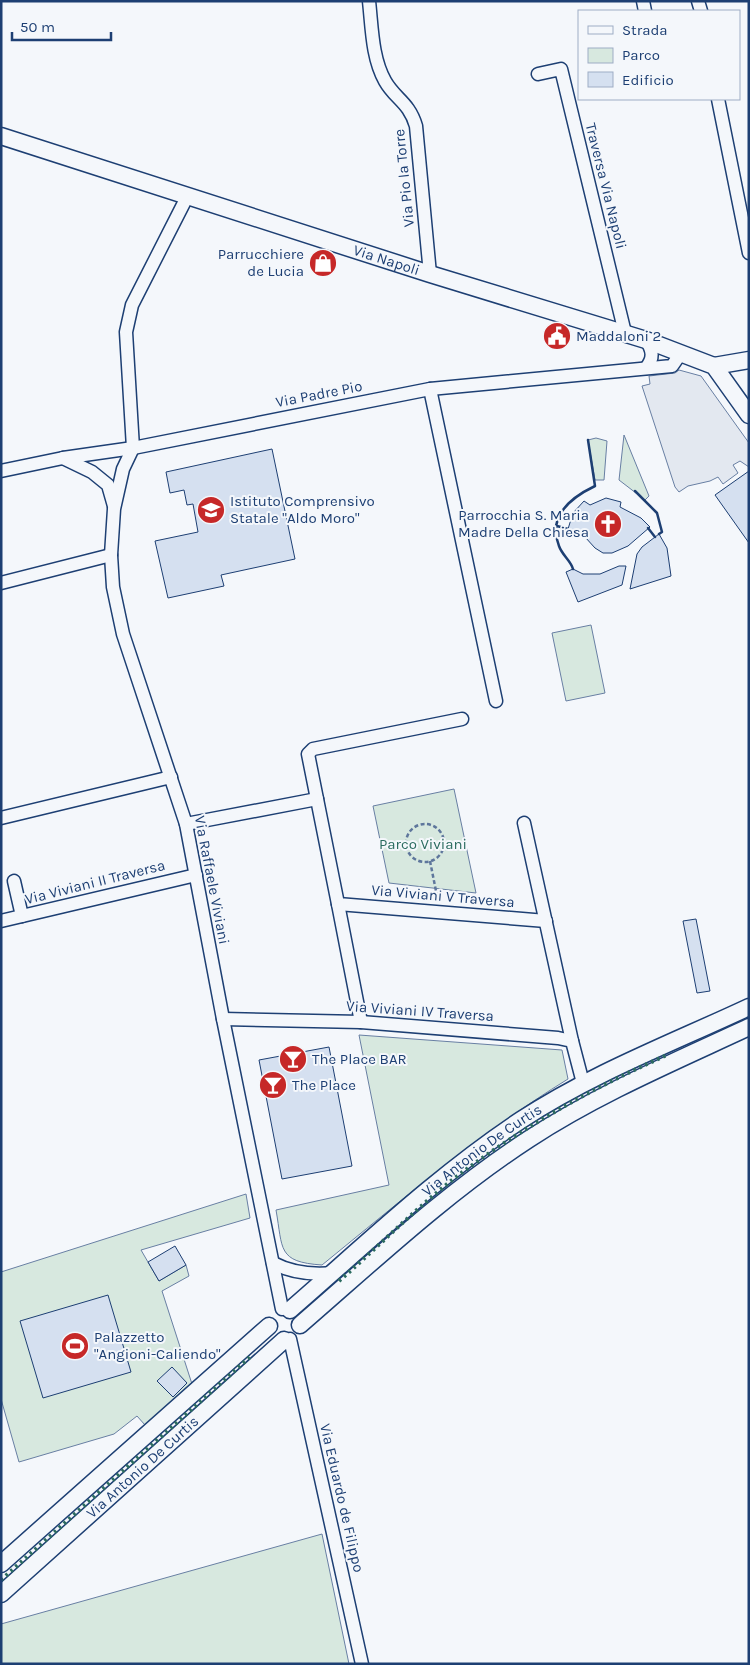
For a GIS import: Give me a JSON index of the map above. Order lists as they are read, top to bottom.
{
  "streets": {
    "street": [
      "Via Pio la Torre",
      "Traversa Via Napoli",
      "Via Napoli",
      "Via Padre Pio",
      "Via Raffaele Viviani",
      "Via Viviani II Traversa",
      "Via Viviani V Traversa",
      "Via Viviani IV Traversa",
      "Via Antonio De Curtis",
      "Via Eduardo de Filippo"
    ]
  },
  "crossings": [
    ["Via Pio la Torre", "Via Napoli"],
    ["Traversa Via Napoli", "Via Napoli"],
    ["Via Napoli", "Via Padre Pio"],
    ["Via Napoli", "Via Raffaele Viviani"],
    ["Via Padre Pio", "Via Raffaele Viviani"],
    ["Via Raffaele Viviani", "Via Viviani II Traversa"],
    ["Via Raffaele Viviani", "Via Viviani IV Traversa"],
    ["Via Raffaele Viviani", "Via Antonio De Curtis"],
    ["Via Raffaele Viviani", "Via Eduardo de Filippo"],
    ["Via Antonio De Curtis", "Via Eduardo de Filippo"]
  ],
  "parks": ["Parco Viviani"],
  "places": {
    "shop": ["Parrucchiere de Lucia"],
    "public building": ["Maddaloni 2"],
    "school or university": ["Istituto Comprensivo Statale \"Aldo Moro\""],
    "church": ["Parrocchia S. Maria Madre Della Chiesa"],
    "bar": ["The Place BAR", "The Place"],
    "sports": ["Palazzetto \"Angioni-Caliendo\""]
  },
  "legend": ["Strada", "Parco", "Edificio"],
  "scale_bar": "50 m"
}
